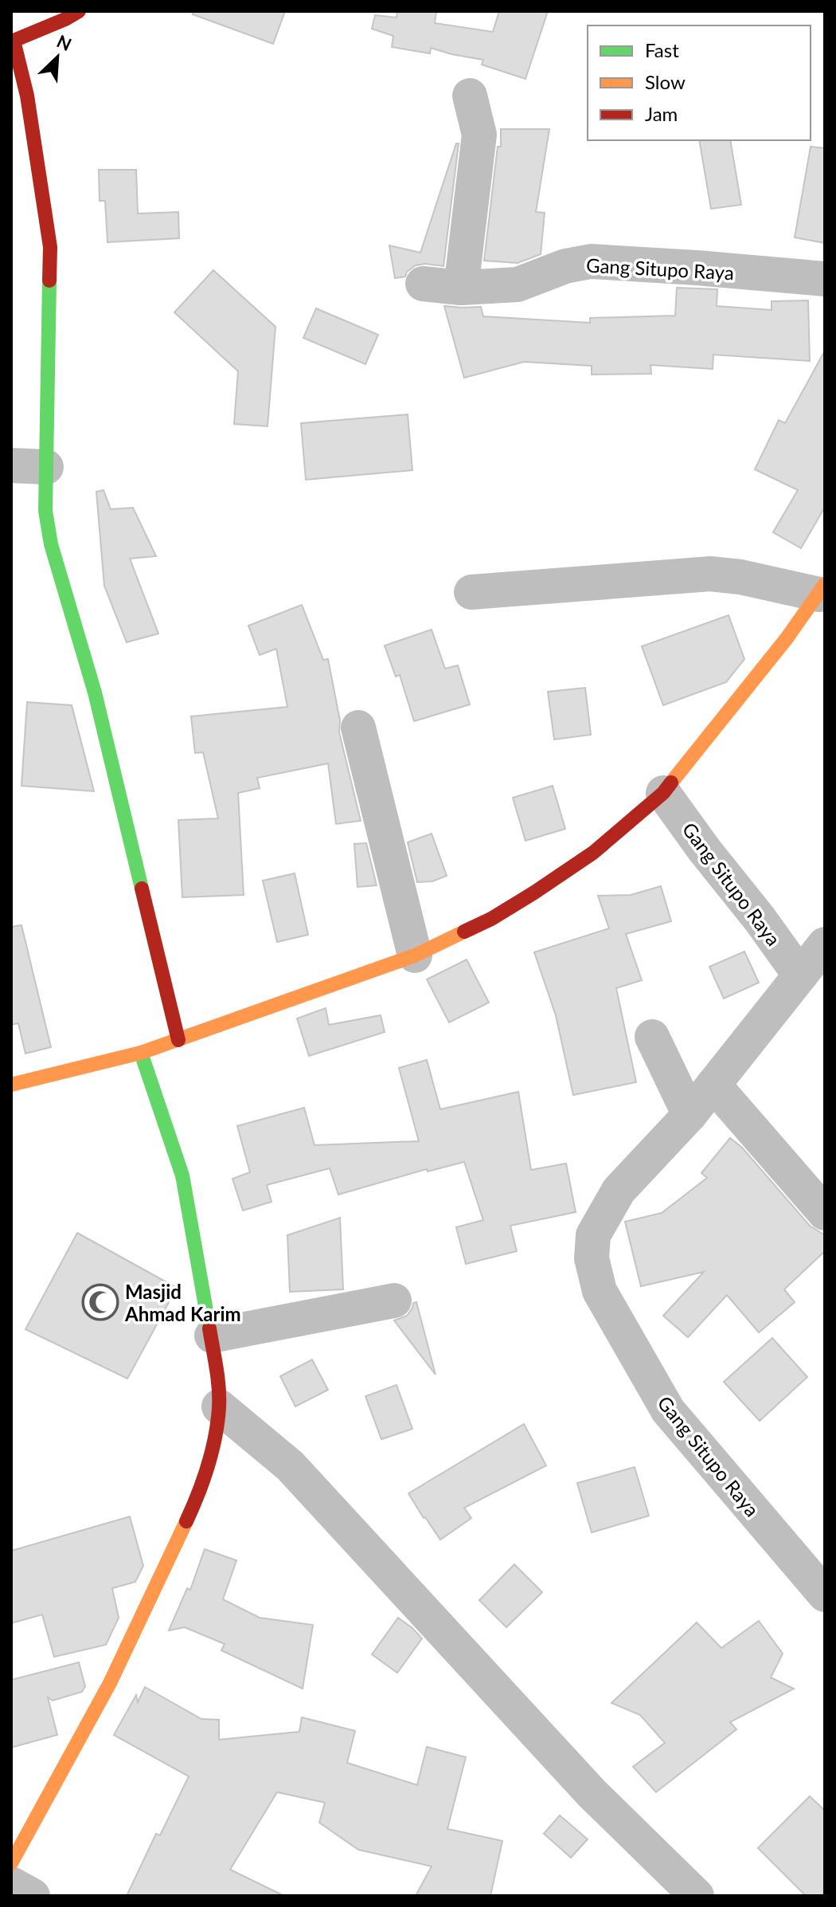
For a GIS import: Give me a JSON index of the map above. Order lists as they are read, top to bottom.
{
  "streets": {
    "street": ["Gang Situpo Raya"]
  },
  "places": {
    "mosque": ["Masjid Ahmad Karim"]
  },
  "legend": ["Fast", "Slow", "Jam"],
  "north": "top right"
}
